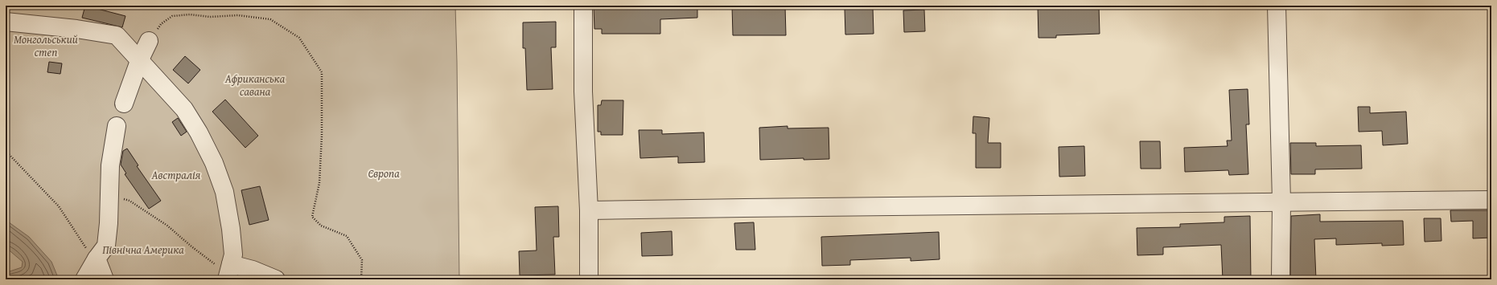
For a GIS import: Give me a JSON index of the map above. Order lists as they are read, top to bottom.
{
  "parks": [
    "Монгольський степ",
    "Африканська савана",
    "Європа",
    "Австралія",
    "Північна Америка"
  ]
}
